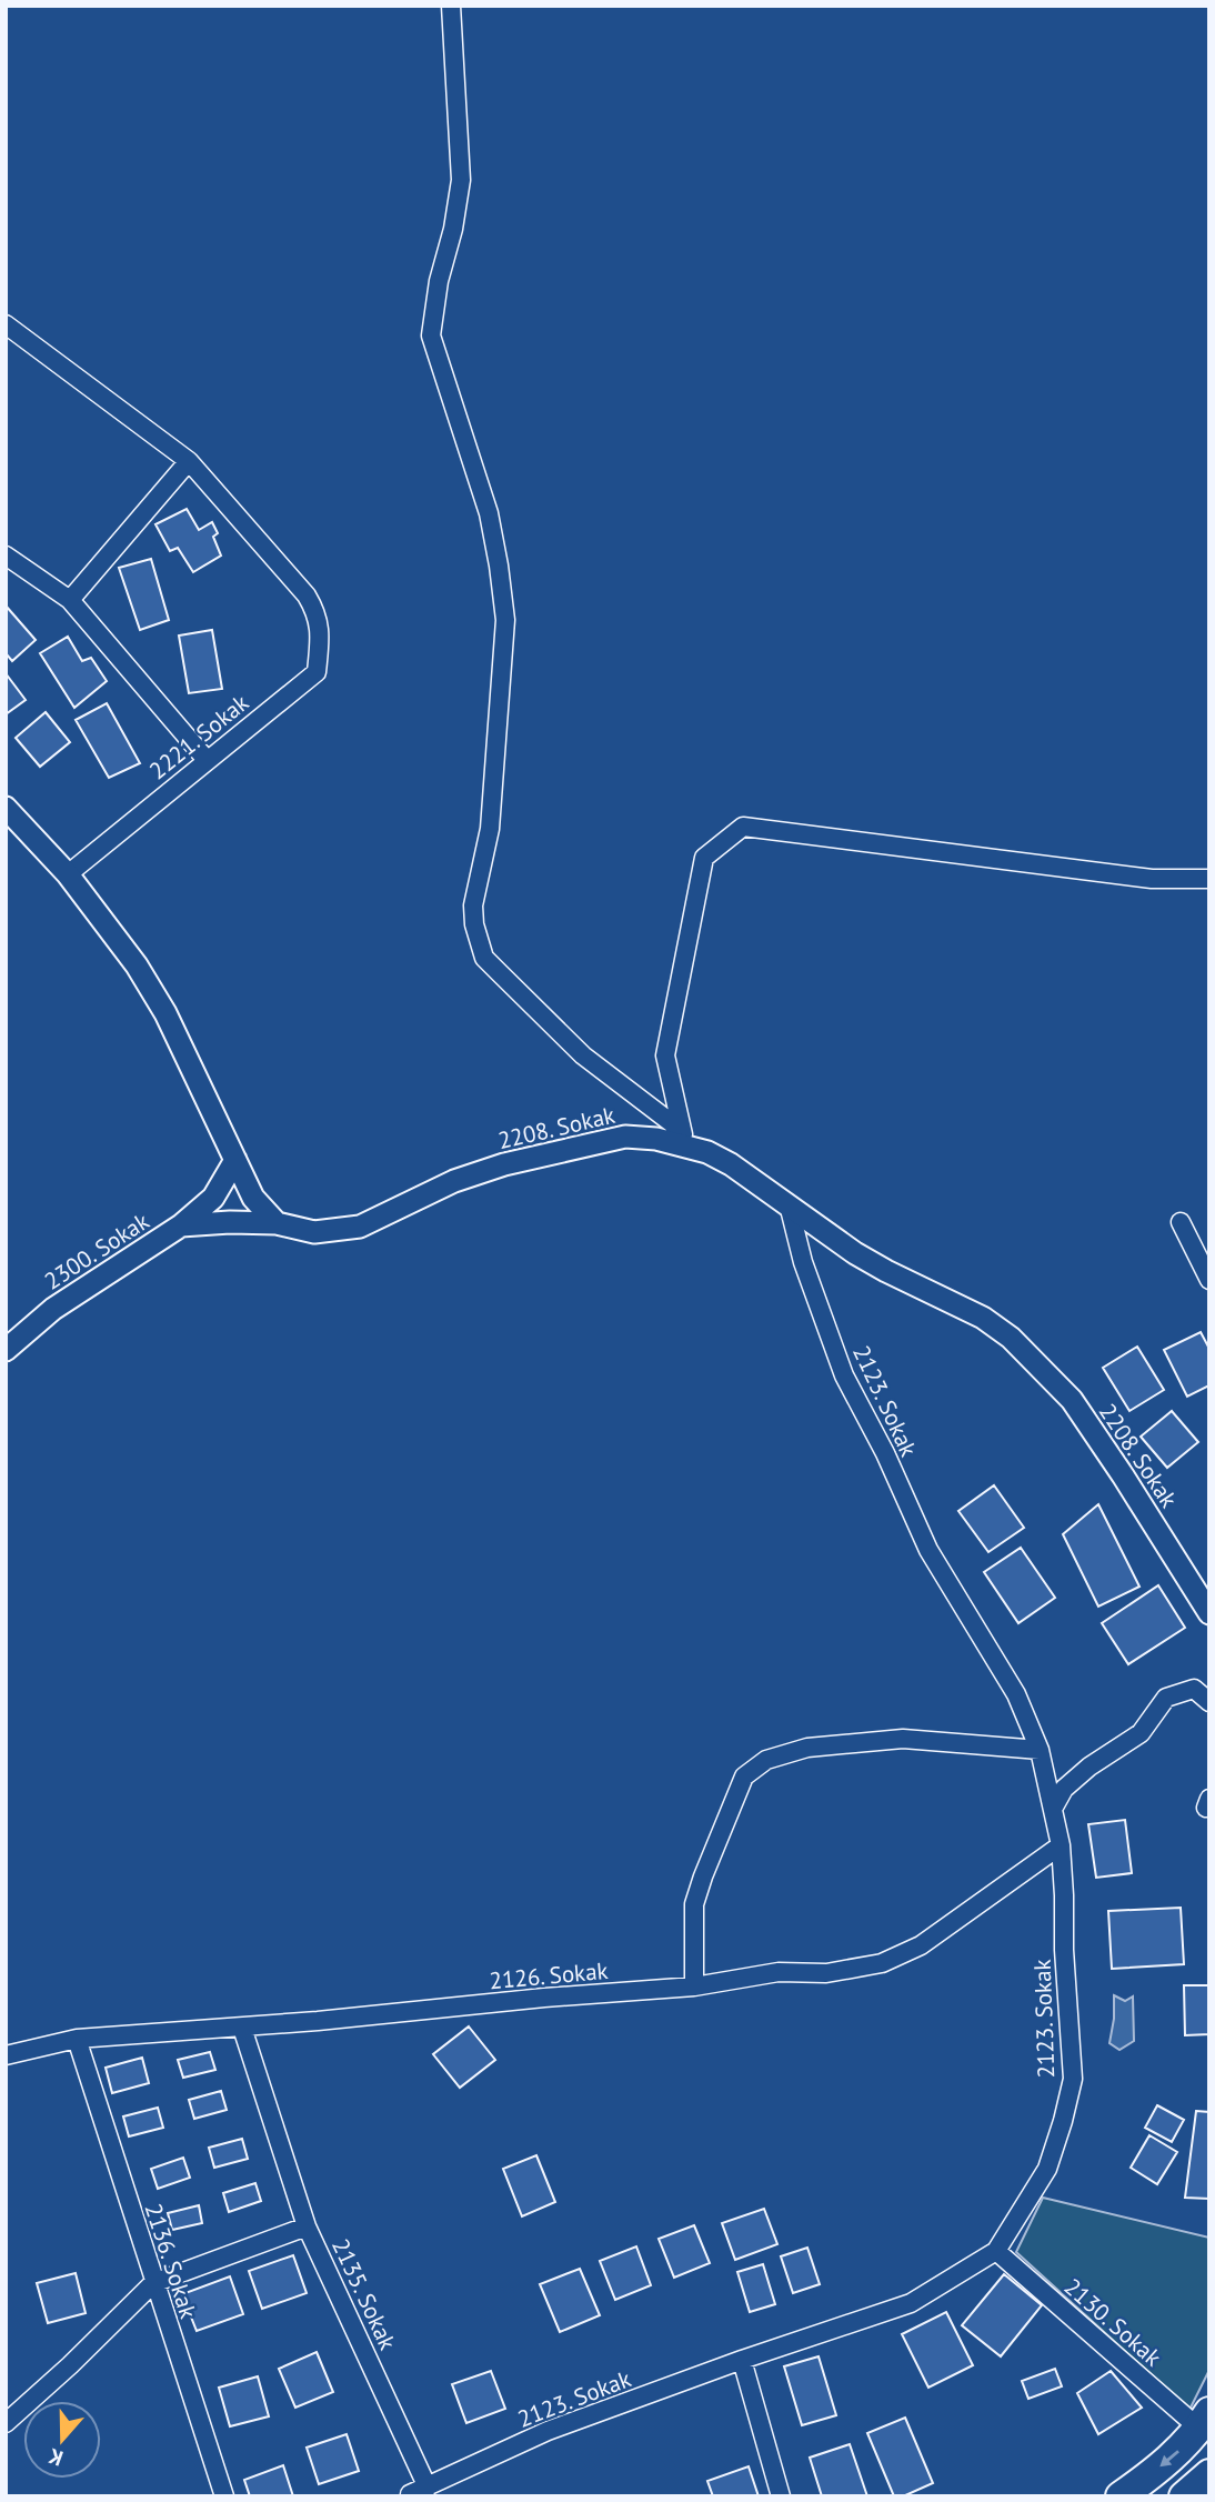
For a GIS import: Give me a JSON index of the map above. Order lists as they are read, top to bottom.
{
  "streets": {
    "street": [
      "2221. Sokak",
      "2208. Sokak",
      "2300. Sokak",
      "2123. Sokak",
      "2126. Sokak",
      "2136. Sokak",
      "2135. Sokak",
      "2130. Sokak"
    ]
  },
  "crossings": [
    ["2208. Sokak", "2300. Sokak"],
    ["2208. Sokak", "2123. Sokak"],
    ["2123. Sokak", "2126. Sokak"],
    ["2123. Sokak", "2135. Sokak"],
    ["2123. Sokak", "2130. Sokak"],
    ["2126. Sokak", "2136. Sokak"],
    ["2136. Sokak", "2135. Sokak"]
  ],
  "north": "bottom"
}
